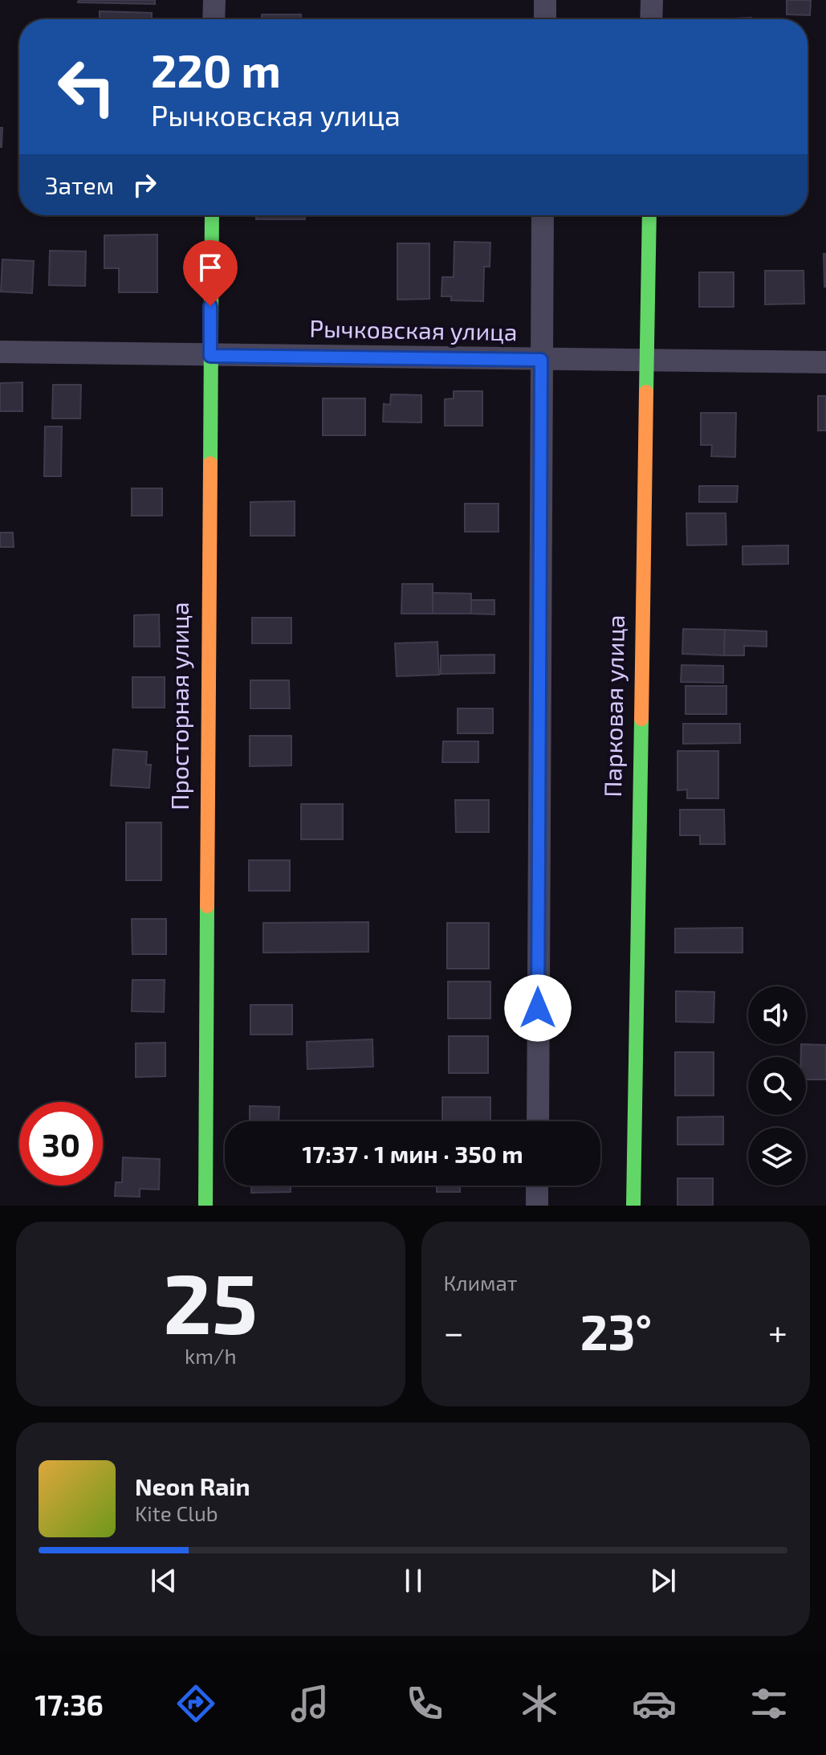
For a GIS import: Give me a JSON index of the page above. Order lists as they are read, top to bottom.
{
  "streets": {
    "street": ["Рычковская улица", "Просторная улица", "Парковая улица"]
  },
  "crossings": [
    ["Рычковская улица", "Просторная улица"],
    ["Рычковская улица", "Парковая улица"]
  ],
  "page": {
    "turn": ["220 m", "Рычковская улица"],
    "then": "Затем",
    "limit": "30",
    "trip": "17:37 · 1 мин · 350 m",
    "tile": [
      ["25", "km/h"],
      "Климат"
    ],
    "heat": ["−", "23°", "+"],
    "song": ["Neon Rain", "Kite Club"],
    "tabs": "17:36"
  }
}
